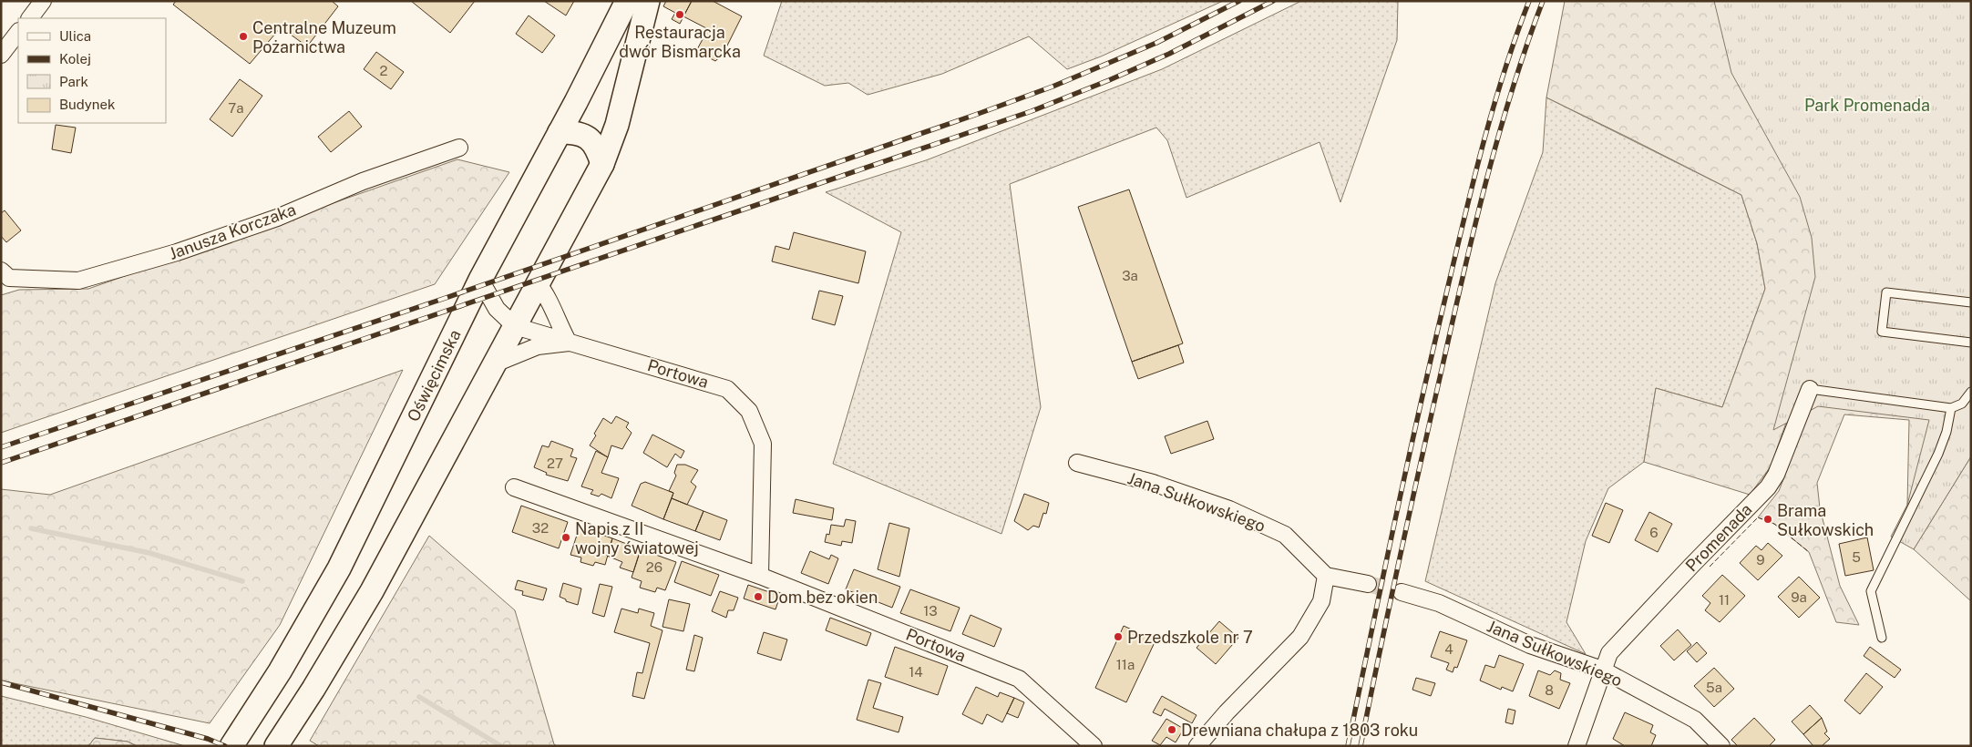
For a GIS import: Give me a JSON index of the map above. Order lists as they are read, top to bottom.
{
  "streets": {
    "main road": ["Oświęcimska"],
    "street": [
      "Janusza Korczaka",
      "Portowa",
      "Jana Sułkowskiego",
      "Promenada"
    ]
  },
  "crossings": [
    ["Jana Sułkowskiego", "Promenada"]
  ],
  "parks": ["Park Promenada"],
  "places": [
    "Restauracja dwór Bismarcka",
    "Centralne Muzeum Pożarnictwa",
    "Brama Sułkowskich",
    "Napis z II wojny światowej",
    "Dom bez okien",
    "Przedszkole nr 7",
    "Drewniana chałupa z 1803 roku"
  ],
  "house_numbers": [
    "2",
    "7a",
    "3a",
    "27",
    "32",
    "6",
    "5",
    "9",
    "26",
    "9a",
    "11",
    "13",
    "4",
    "11a",
    "14",
    "5a",
    "8"
  ],
  "legend": [
    "Ulica",
    "Kolej",
    "Park",
    "Budynek"
  ]
}
